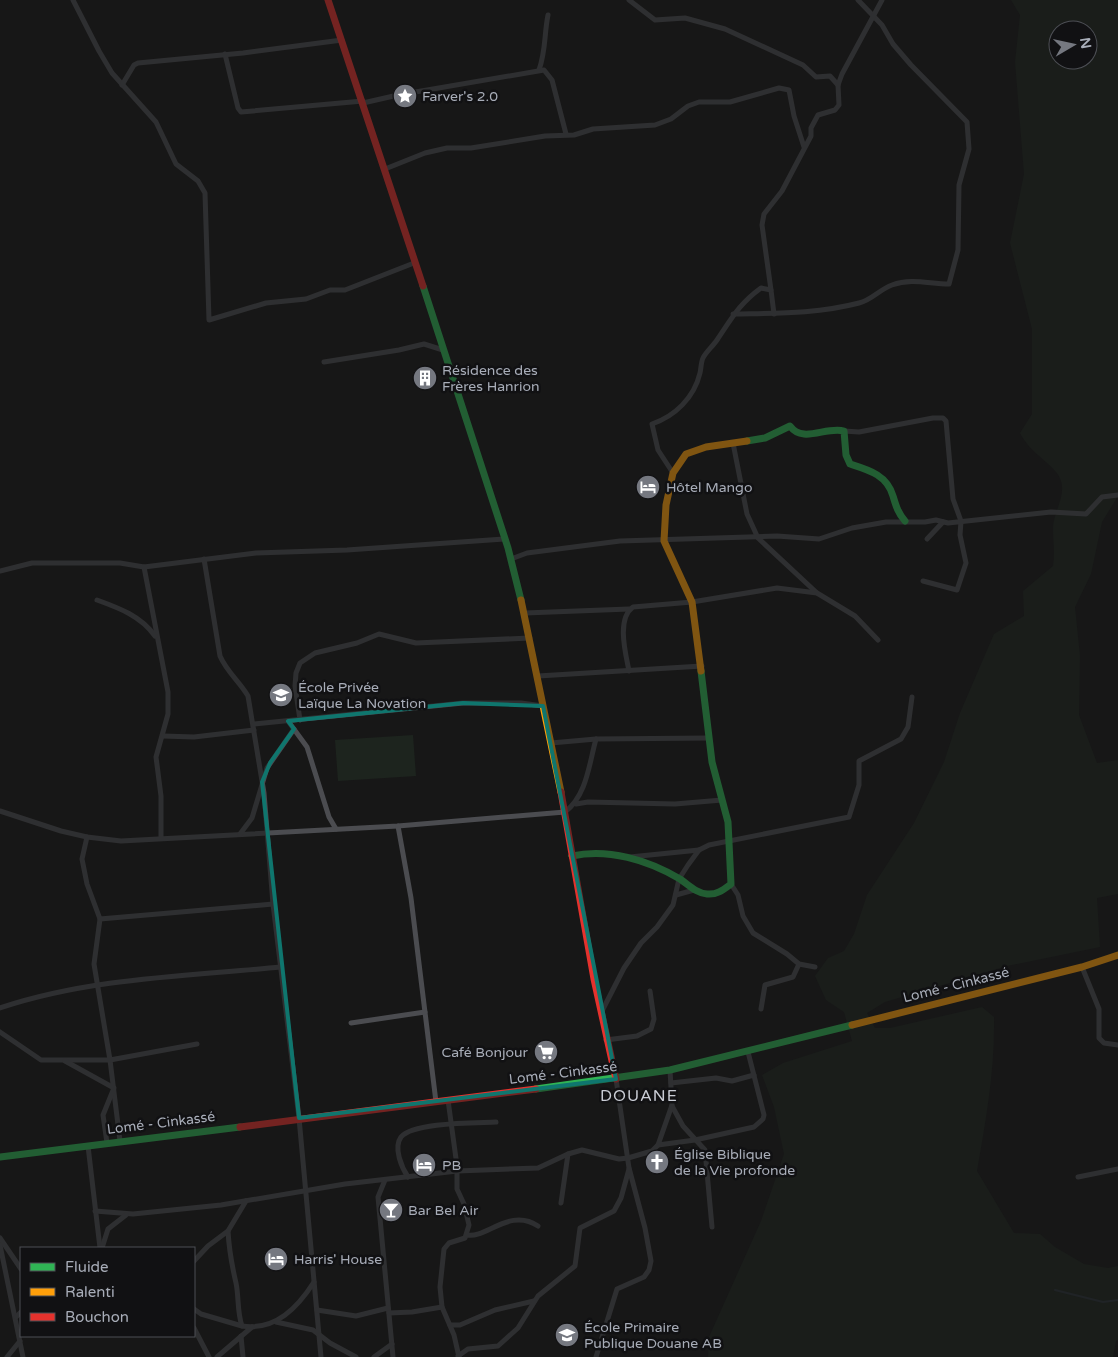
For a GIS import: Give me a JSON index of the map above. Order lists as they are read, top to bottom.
{
  "streets": {
    "main road": ["Lomé - Cinkassé"]
  },
  "districts": ["DOUANE"],
  "places": {
    "place": ["Farver's 2.0"],
    "building": ["Résidence des Frères Hanrion"],
    "hotel": ["Hôtel Mango", "PB", "Harris' House"],
    "school or university": ["École Privée Laïque La Novation", "École Primaire Publique Douane AB"],
    "supermarket": ["Café Bonjour"],
    "church": ["Église Biblique de la Vie profonde"],
    "bar": ["Bar Bel Air"]
  },
  "legend": ["Fluide", "Ralenti", "Bouchon"],
  "north": "right"
}
